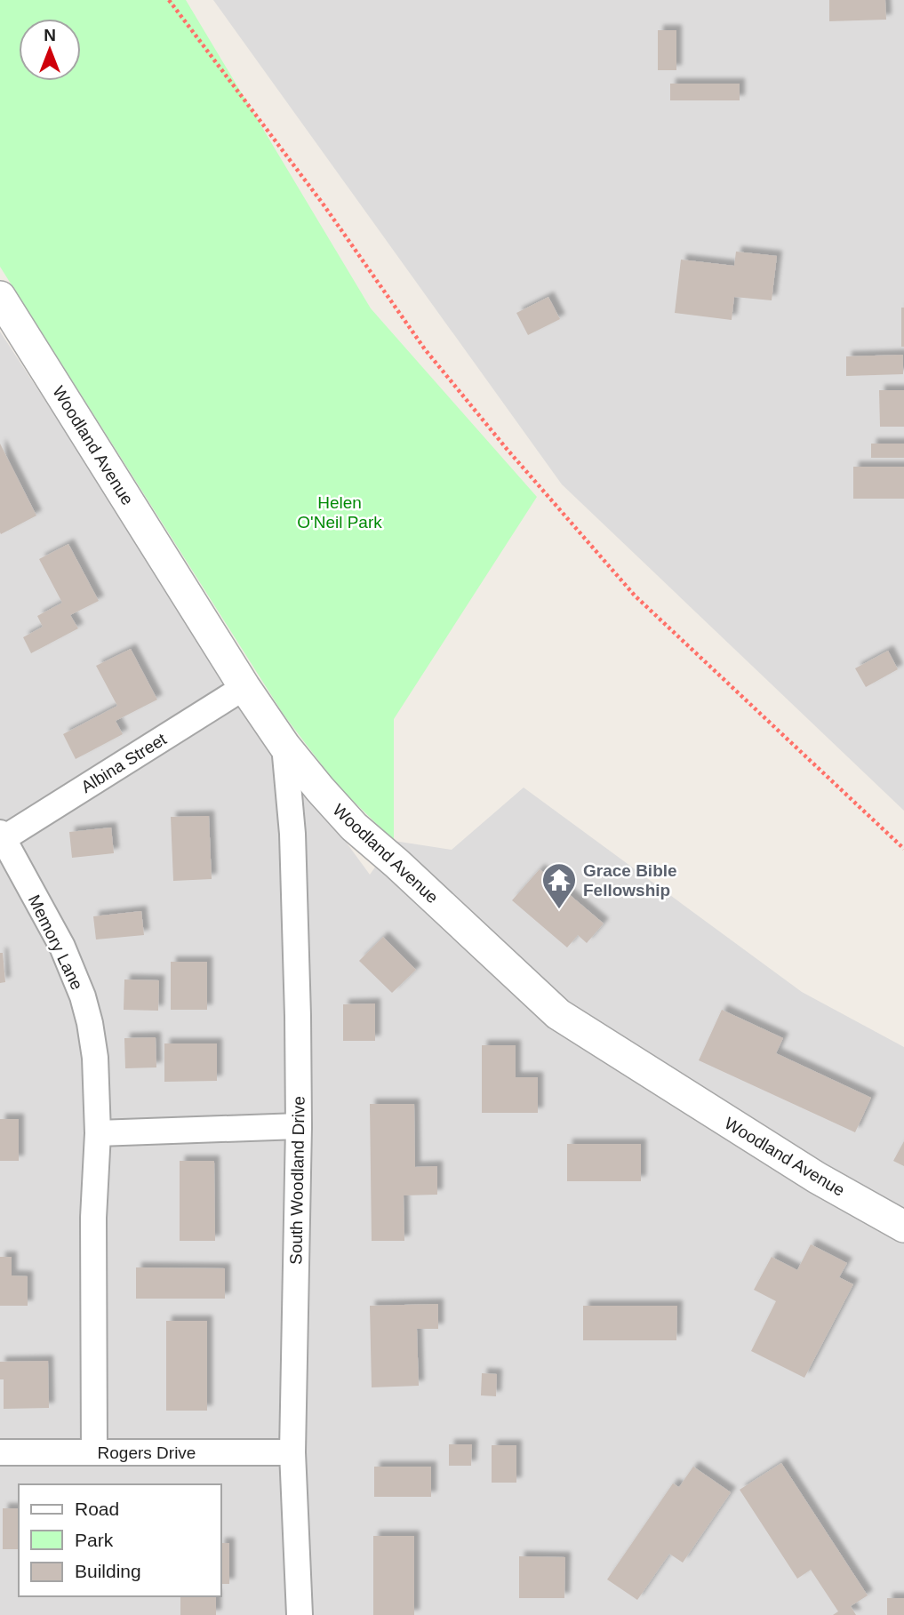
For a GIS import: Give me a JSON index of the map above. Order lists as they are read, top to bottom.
{
  "streets": {
    "street": [
      "Woodland Avenue",
      "Albina Street",
      "Memory Lane",
      "South Woodland Drive",
      "Rogers Drive"
    ]
  },
  "crossings": [
    ["Woodland Avenue", "Albina Street"],
    ["Woodland Avenue", "South Woodland Drive"],
    ["Albina Street", "Memory Lane"],
    ["Memory Lane", "Rogers Drive"],
    ["South Woodland Drive", "Rogers Drive"]
  ],
  "parks": ["Helen O'Neil Park"],
  "places": {
    "temple": ["Grace Bible Fellowship"]
  },
  "legend": ["Road", "Park", "Building"],
  "north": "top"
}
